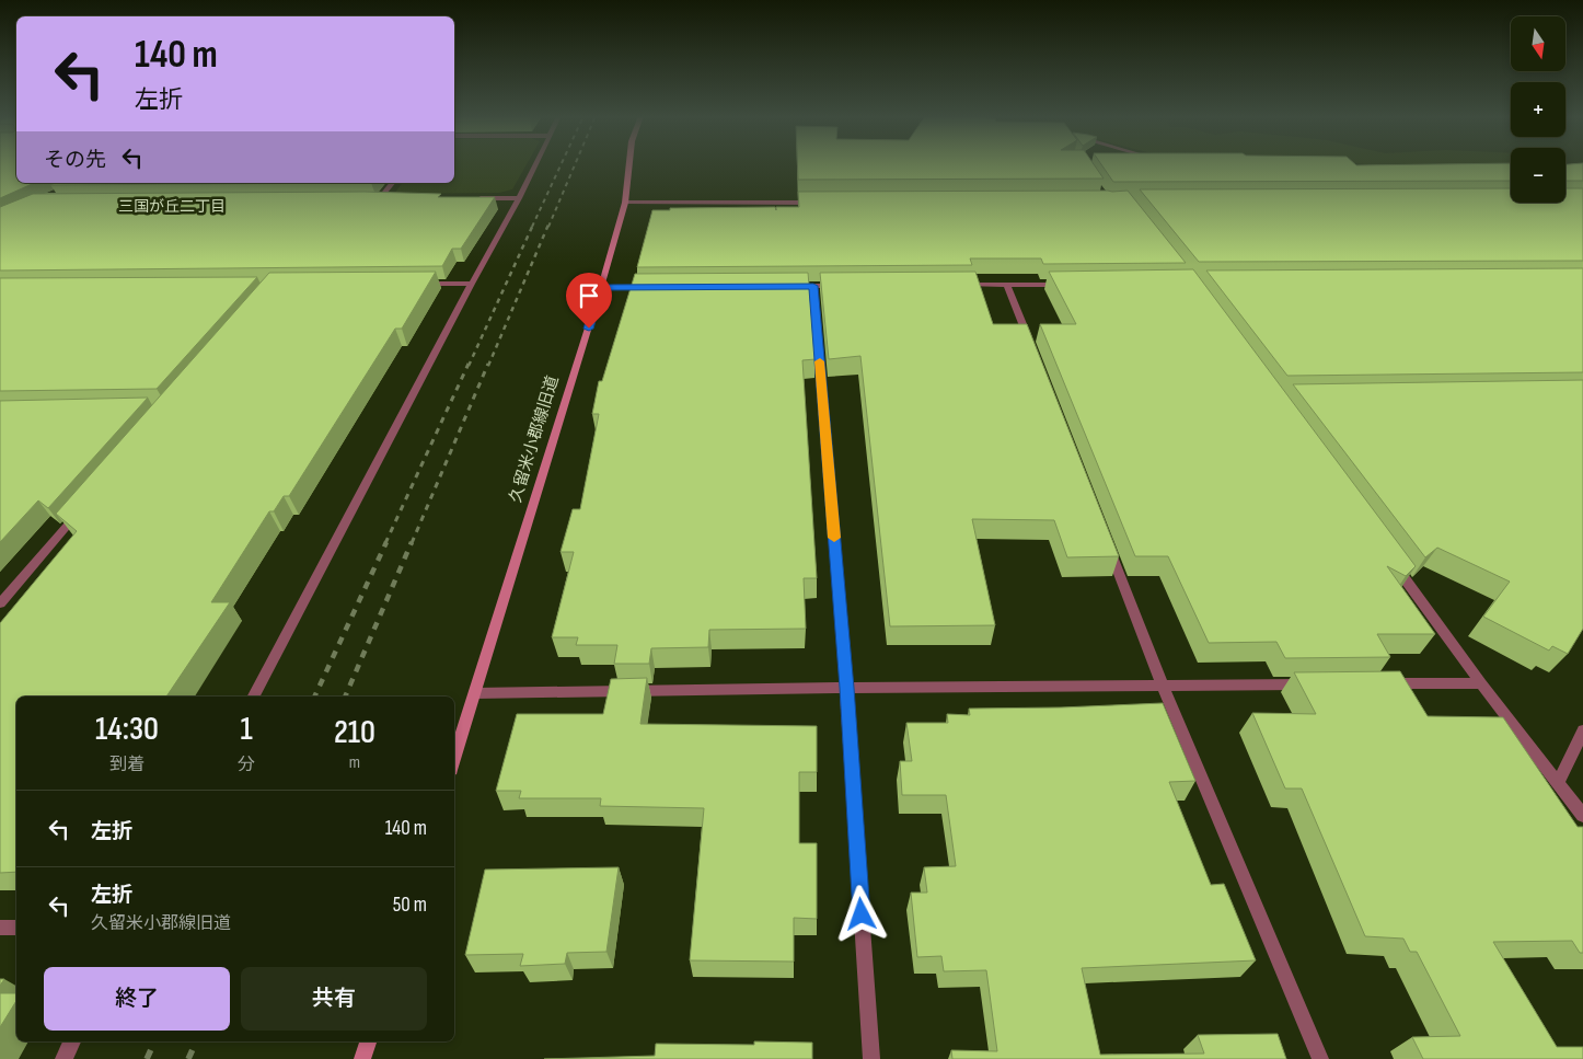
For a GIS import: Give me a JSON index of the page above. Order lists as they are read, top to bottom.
{
  "streets": {
    "street": ["久留米小郡線旧道"]
  },
  "districts": ["三国が丘二丁目"],
  "north": "bottom",
  "page": {
    "map_buttons": ["+", "−"],
    "turn": ["140 m", "左折"],
    "then": "その先",
    "eta": [
      "14:30",
      "到着",
      "1",
      "分",
      "210",
      "m"
    ],
    "list": [
      {
        "name": "左折",
        "value": "140 m"
      },
      {
        "name": "左折",
        "note": "久留米小郡線旧道",
        "value": "50 m"
      }
    ],
    "buttons": ["終了", "共有"]
  }
}
